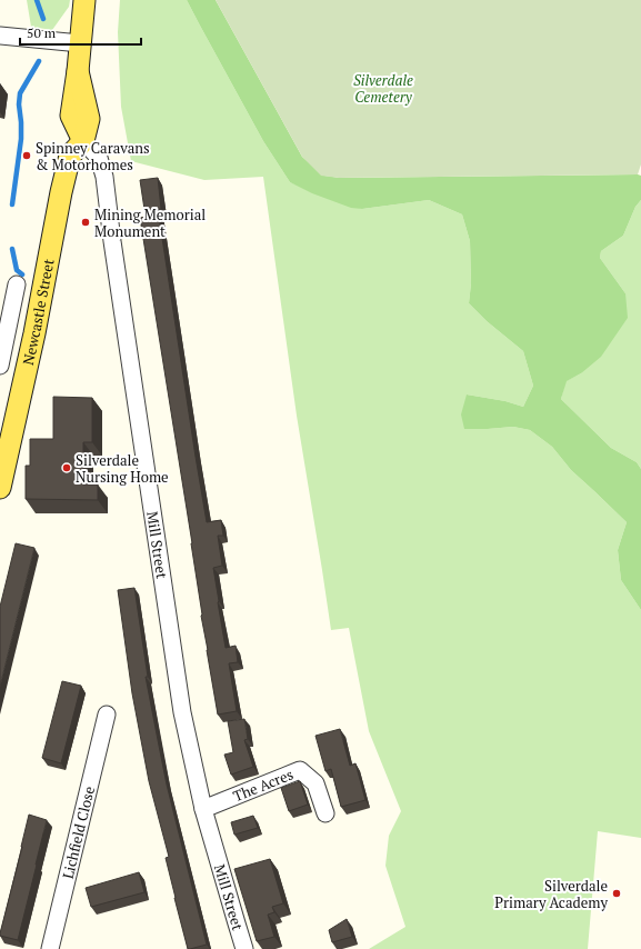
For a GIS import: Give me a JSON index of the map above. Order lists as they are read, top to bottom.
{
  "streets": {
    "main road": ["Newcastle Street"],
    "street": ["Mill Street", "The Acres", "Lichfield Close"]
  },
  "crossings": [
    ["Newcastle Street", "Mill Street"],
    ["Mill Street", "The Acres"]
  ],
  "parks": ["Silverdale Cemetery"],
  "places": [
    "Spinney Caravans & Motorhomes",
    "Mining Memorial Monument",
    "Silverdale Nursing Home",
    "Silverdale Primary Academy"
  ],
  "scale_bar": "50 m"
}
